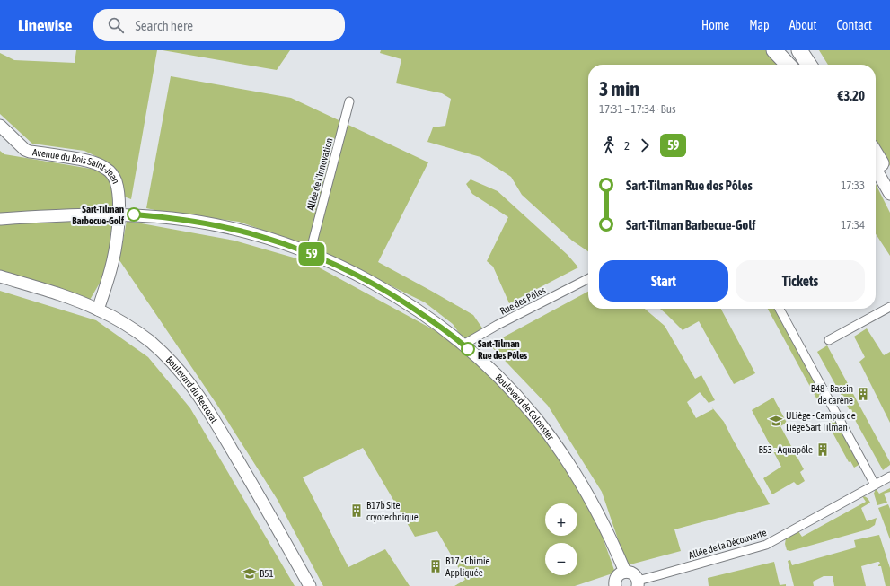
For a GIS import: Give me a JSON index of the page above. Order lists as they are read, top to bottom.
{
  "streets": {
    "main road": ["Avenue du Bois Saint-Jean", "Boulevard du Rectorat", "Boulevard de Colonster"],
    "street": ["Allée de l'Innovation", "Rue des Pôles", "Allée de la Découverte"]
  },
  "crossings": [
    ["Avenue du Bois Saint-Jean", "Boulevard du Rectorat"],
    ["Avenue du Bois Saint-Jean", "Boulevard de Colonster"],
    ["Allée de l'Innovation", "Boulevard de Colonster"],
    ["Rue des Pôles", "Boulevard de Colonster"]
  ],
  "places": {
    "other": ["Sart-Tilman Barbecue-Golf", "Sart-Tilman Rue des Pôles"],
    "building": [
      "B48 - Bassin de carène",
      "B53 - Aquapôle",
      "B17b Site cryotechnique",
      "B17 - Chimie Appliquée"
    ],
    "school or university": ["ULiège - Campus de Liège Sart Tilman", "B51"]
  },
  "lines": ["bus line 59"],
  "page": {
    "header": "Linewise",
    "search": "Search here",
    "nav": [
      "Home",
      "Map",
      "About",
      "Contact"
    ],
    "on_map": "59",
    "heading": ["3 min", "17:31 – 17:34 · Bus", "€3.20"],
    "legs": ["2", "59"],
    "list": [
      {
        "name": "Sart-Tilman Rue des Pôles",
        "value": "17:33"
      },
      {
        "name": "Sart-Tilman Barbecue-Golf",
        "value": "17:34"
      }
    ],
    "buttons": ["Start", "Tickets"],
    "map_buttons": ["+", "−"]
  }
}
